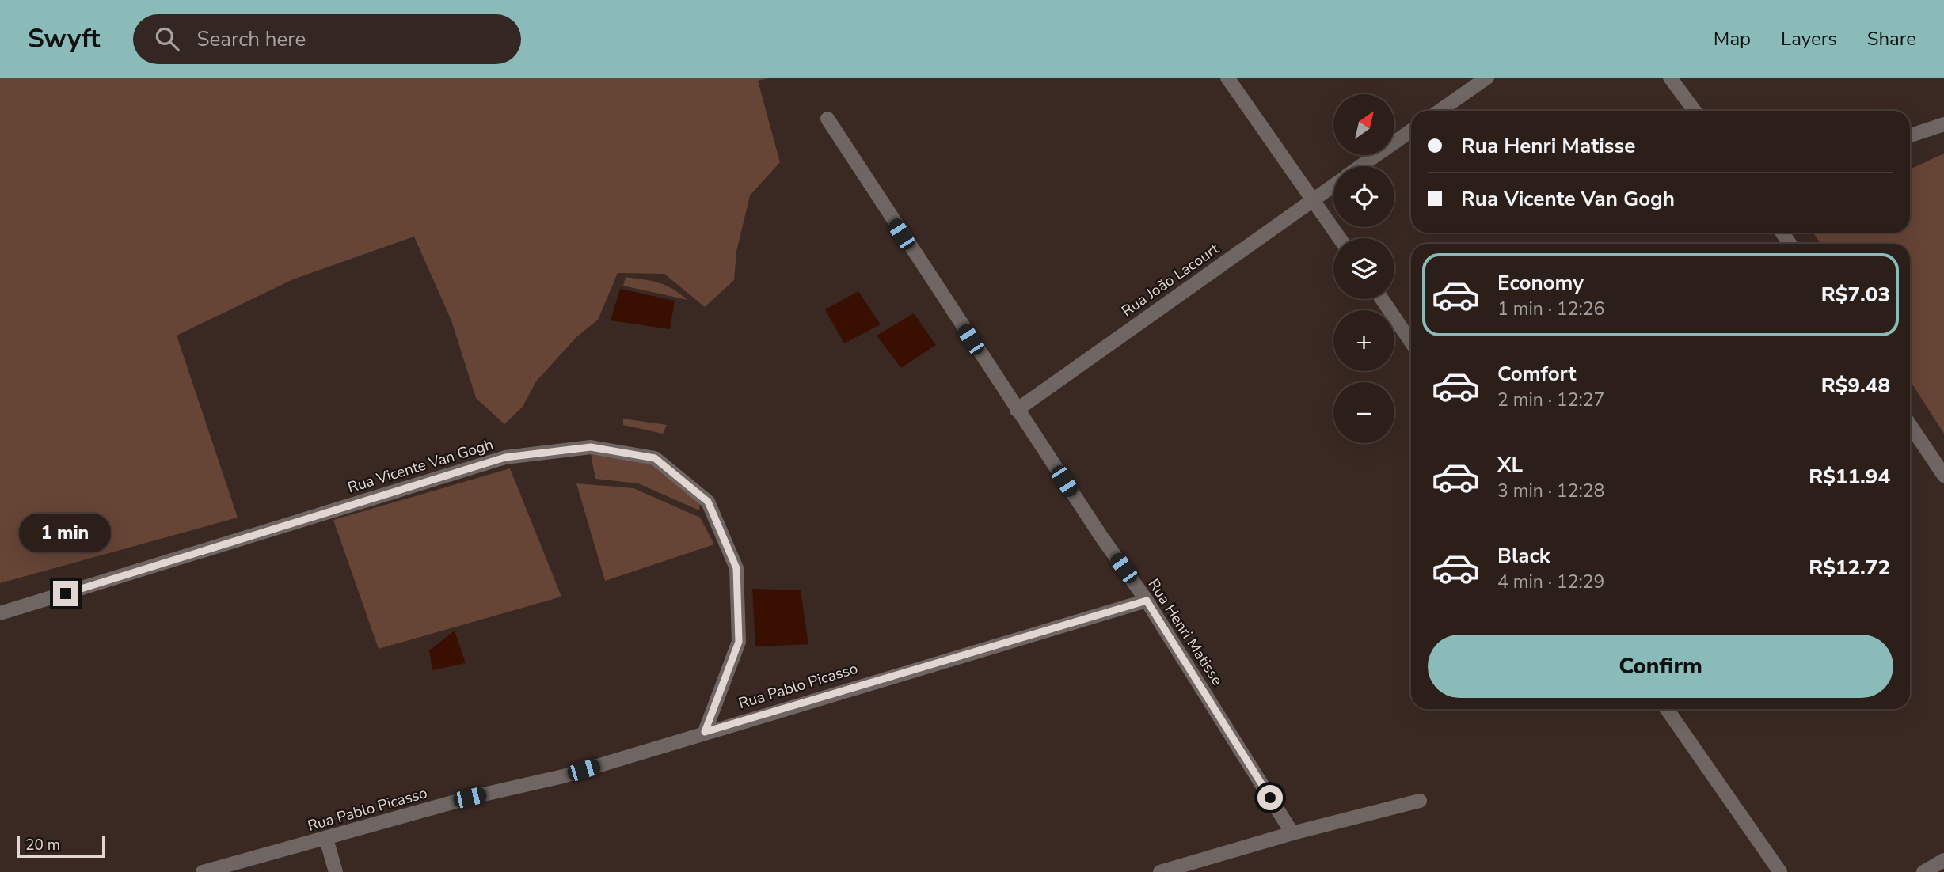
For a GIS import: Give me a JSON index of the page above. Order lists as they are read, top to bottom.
{
  "streets": {
    "street": [
      "Rua João Lacourt",
      "Rua Vicente Van Gogh",
      "Rua Henri Matisse",
      "Rua Pablo Picasso"
    ]
  },
  "crossings": [
    ["Rua João Lacourt", "Rua Henri Matisse"],
    ["Rua Vicente Van Gogh", "Rua Pablo Picasso"],
    ["Rua Henri Matisse", "Rua Pablo Picasso"]
  ],
  "scale_bar": "20 m",
  "north": "top right",
  "page": {
    "header": "Swyft",
    "search": "Search here",
    "nav": ["Map", "Layers", "Share"],
    "map_buttons": ["+", "−"],
    "banner": ["Rua Henri Matisse", "Rua Vicente Van Gogh"],
    "list": [
      {
        "name": "Economy",
        "note": "1 min · 12:26",
        "value": "R$7.03"
      },
      {
        "name": "Comfort",
        "note": "2 min · 12:27",
        "value": "R$9.48"
      },
      {
        "name": "XL",
        "note": "3 min · 12:28",
        "value": "R$11.94"
      },
      {
        "name": "Black",
        "note": "4 min · 12:29",
        "value": "R$12.72"
      }
    ],
    "bubble": "1 min",
    "buttons": "Confirm",
    "scale": "20 m"
  }
}
